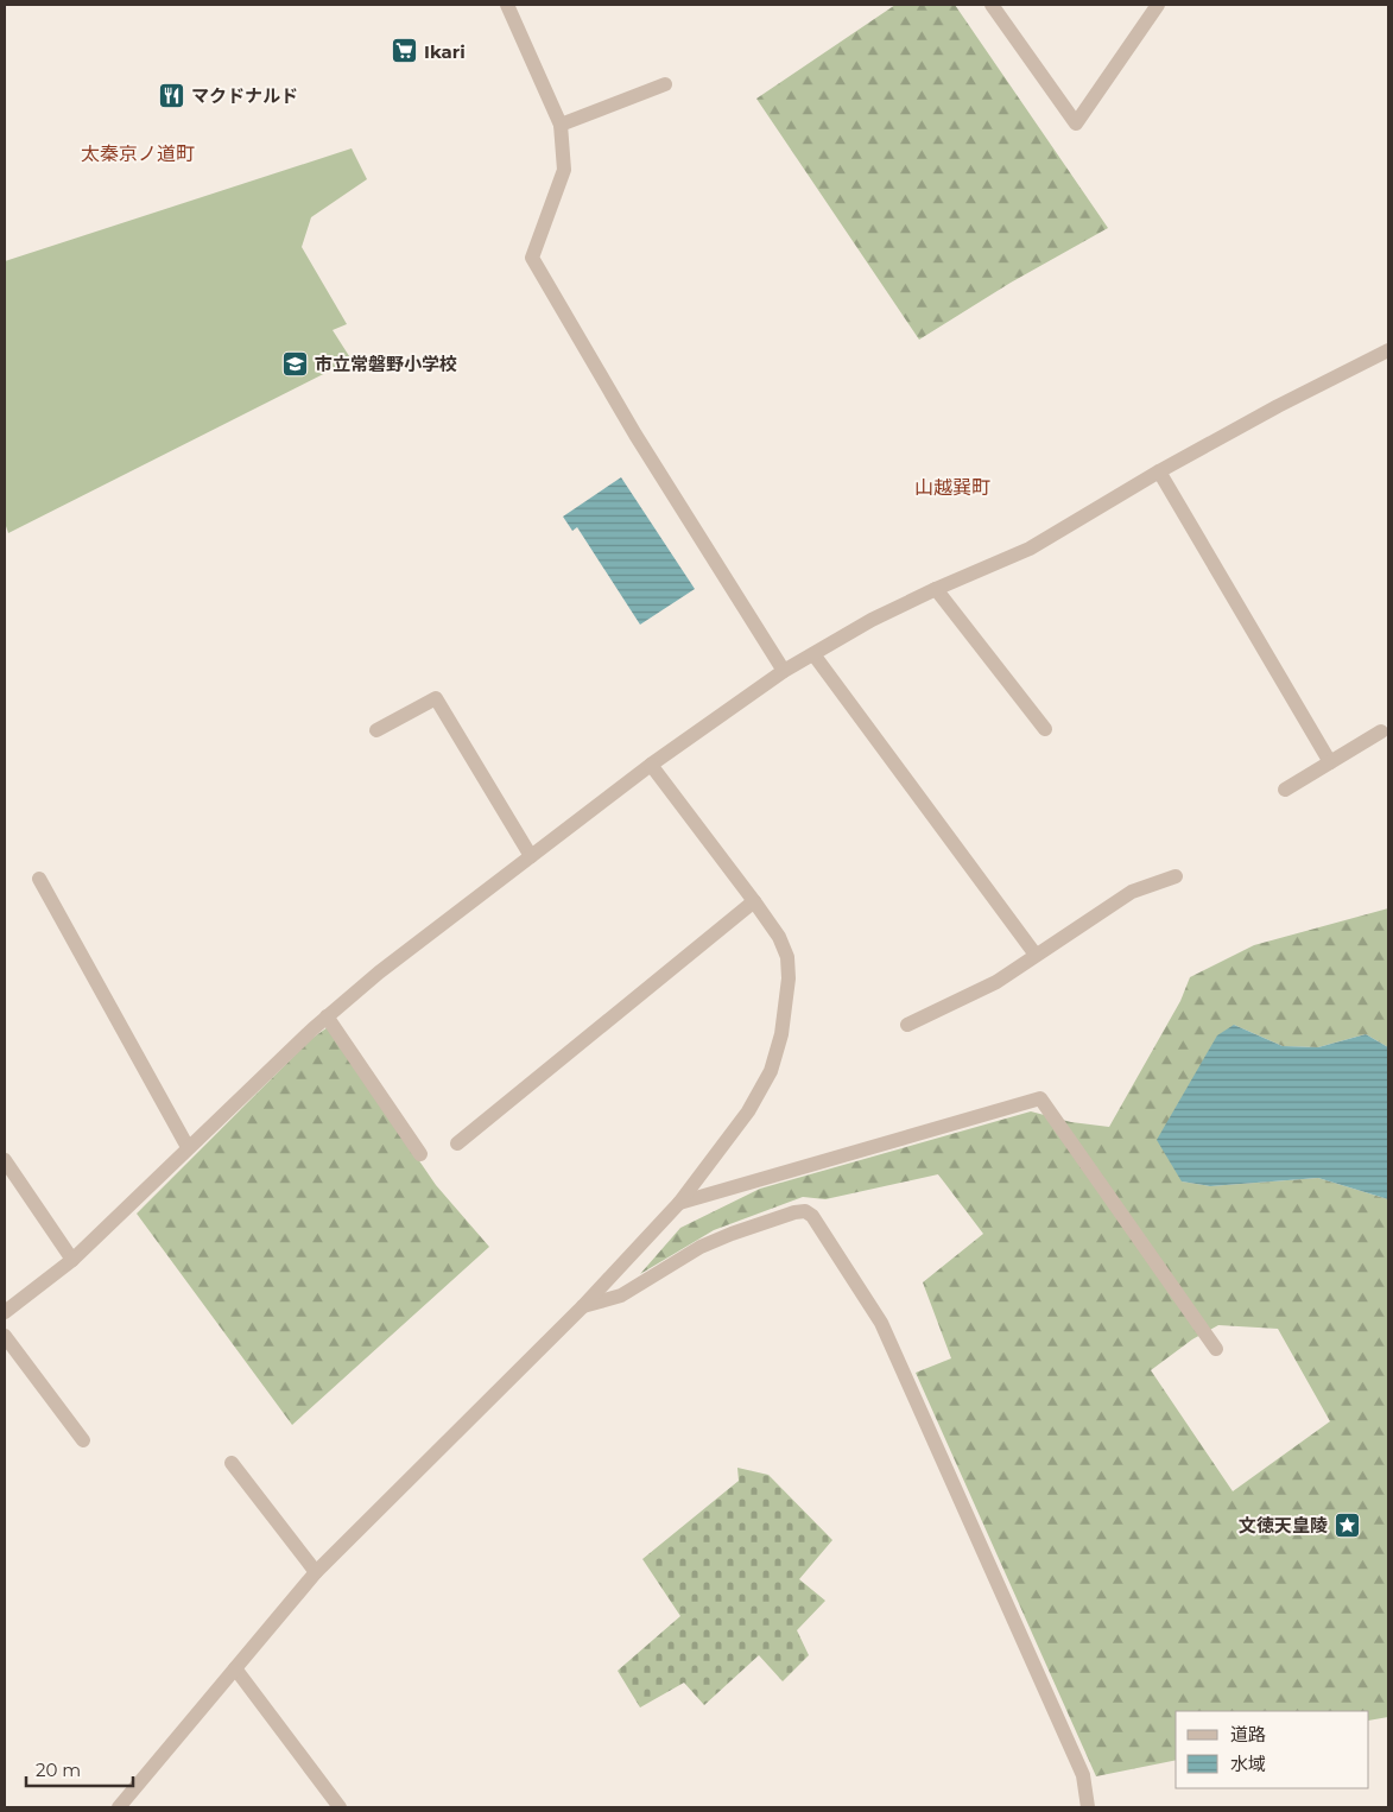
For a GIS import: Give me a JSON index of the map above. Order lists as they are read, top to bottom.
{
  "districts": ["太秦京ノ道町", "山越巽町"],
  "places": {
    "supermarket": ["Ikari"],
    "restaurant": ["マクドナルド"],
    "school or university": ["市立常磐野小学校"],
    "place": ["文徳天皇陵"]
  },
  "legend": ["道路", "水域"],
  "scale_bar": "20 m"
}
